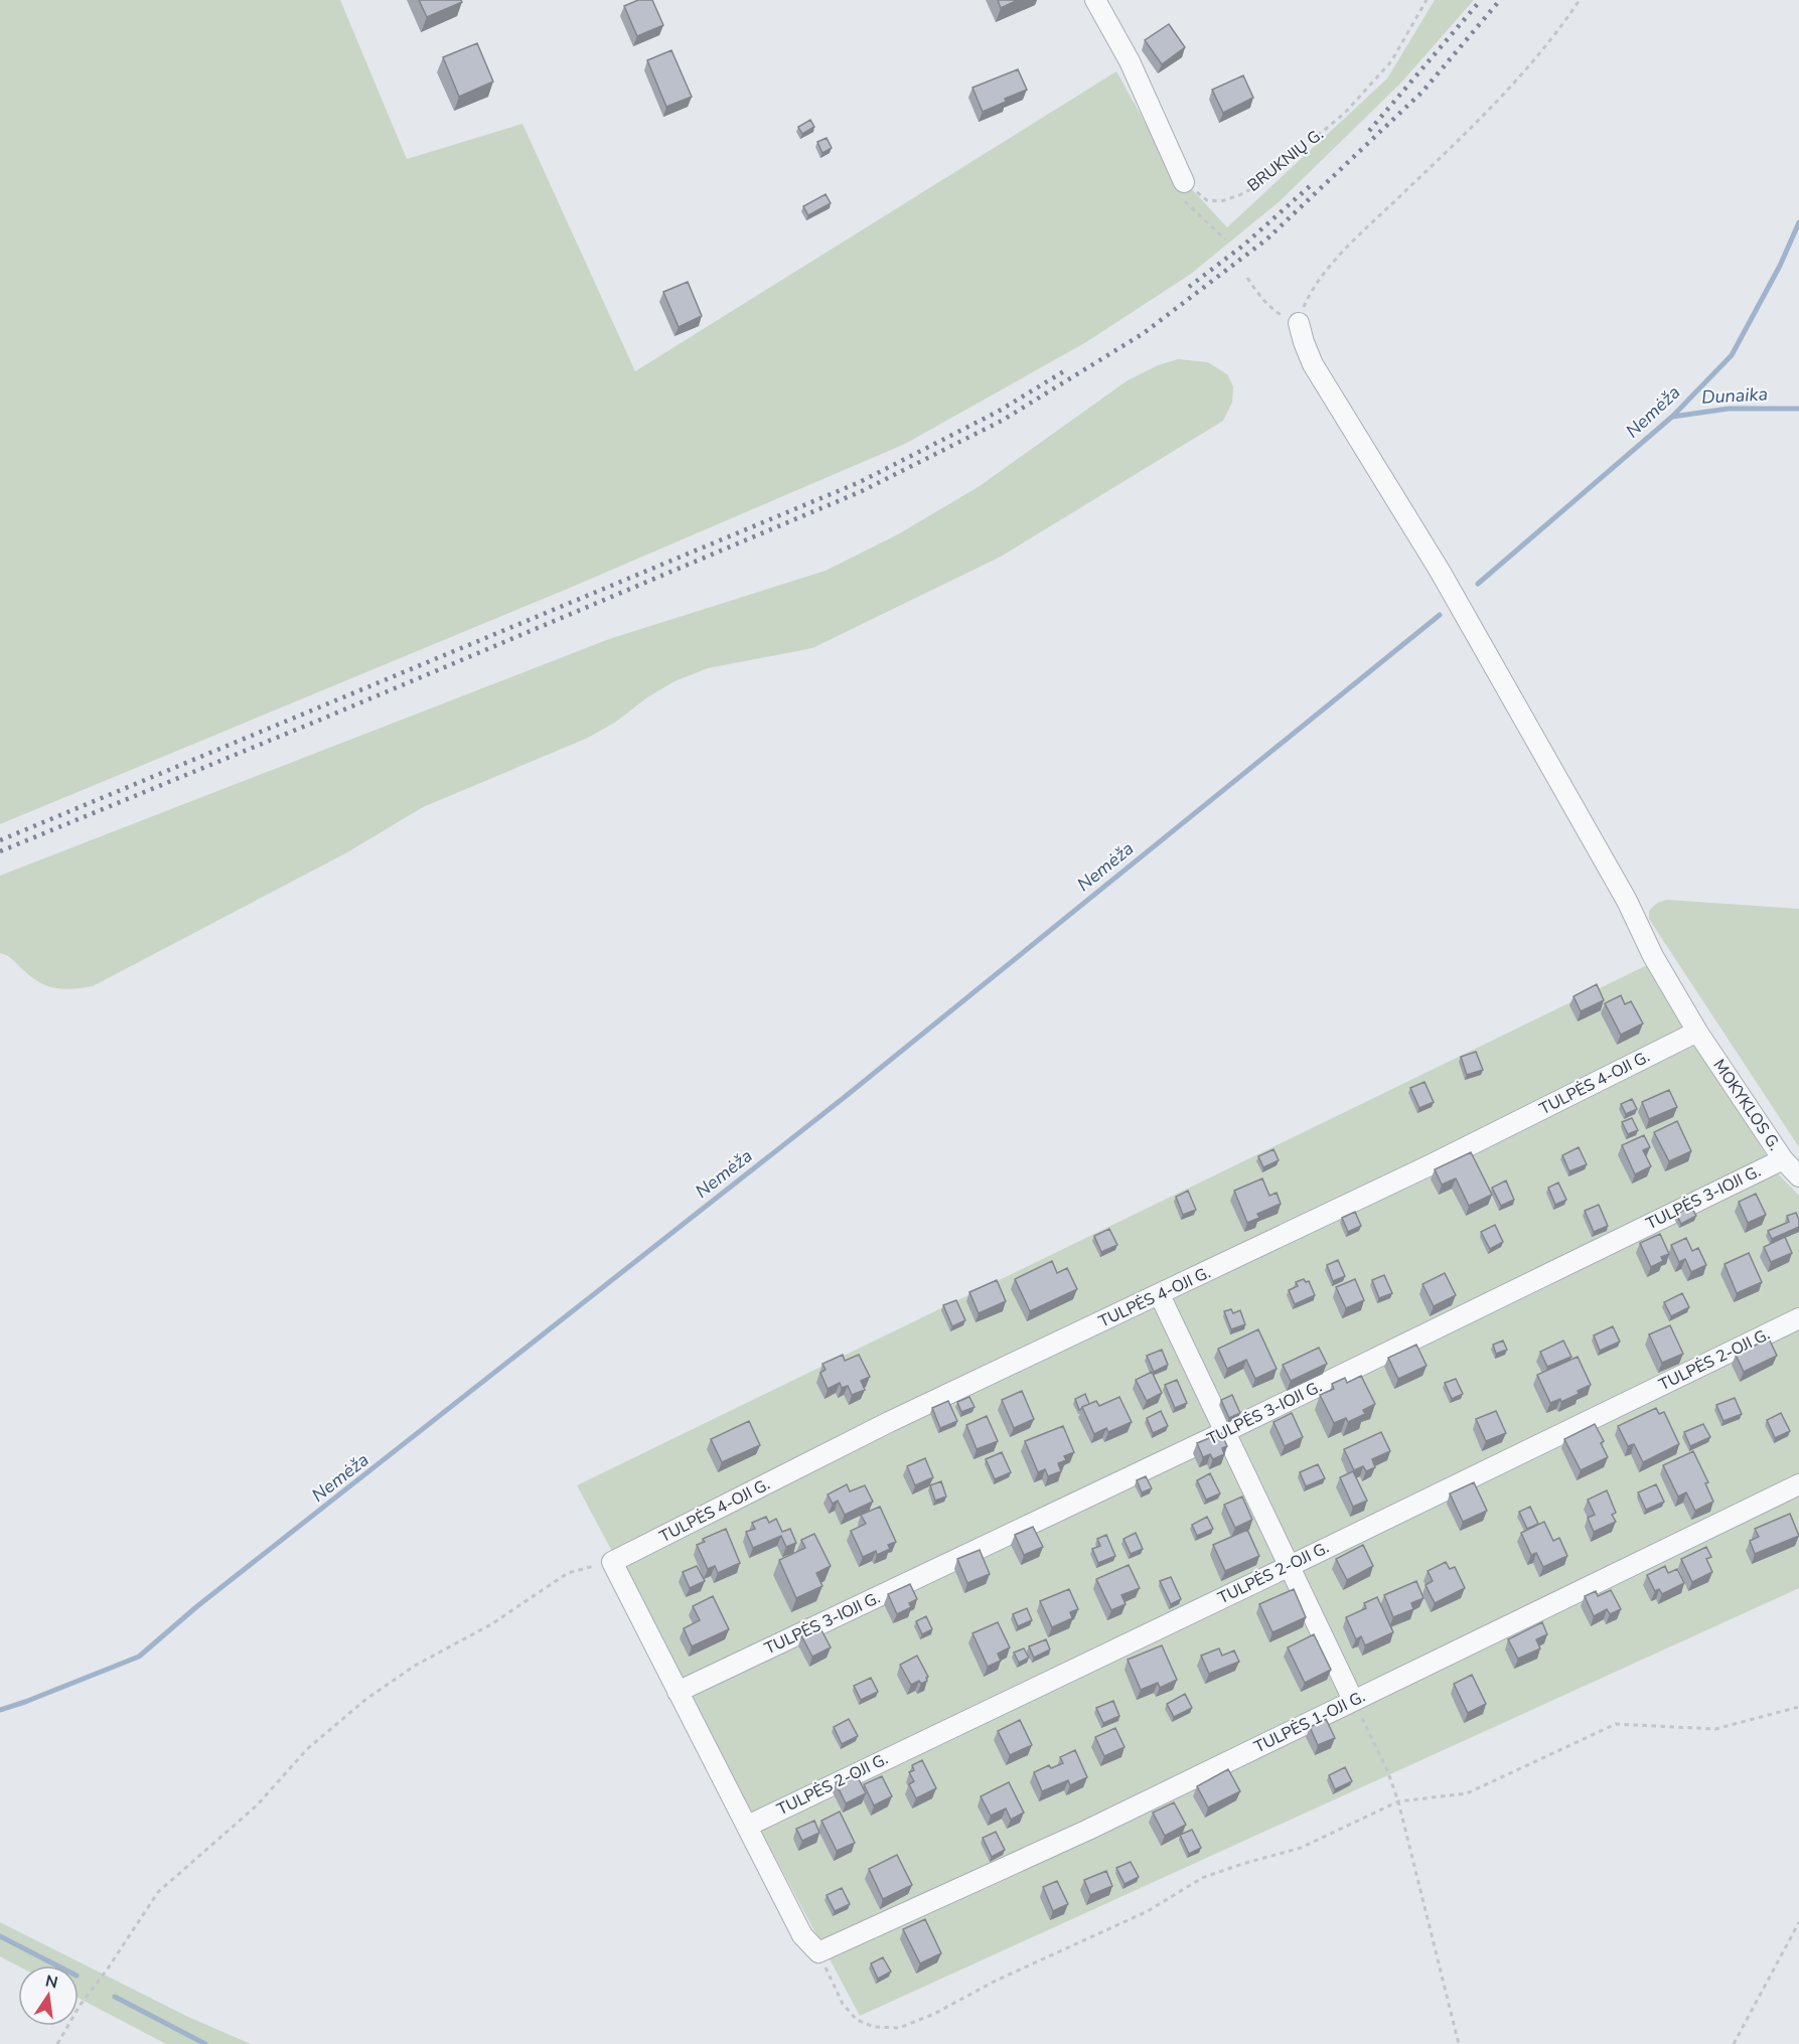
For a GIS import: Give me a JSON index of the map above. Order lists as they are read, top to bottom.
{
  "streets": {
    "street": [
      "TULPĖS 4-OJI G.",
      "MOKYKLOS G.",
      "TULPĖS 3-IOJI G.",
      "TULPĖS 2-OJI G.",
      "TULPĖS 1-OJI G."
    ],
    "path": ["BRUKNIŲ G."]
  },
  "crossings": [
    ["TULPĖS 4-OJI G.", "MOKYKLOS G."],
    ["MOKYKLOS G.", "TULPĖS 3-IOJI G."]
  ],
  "water": ["Dunaika", "Nemėža"],
  "north": "top"
}
